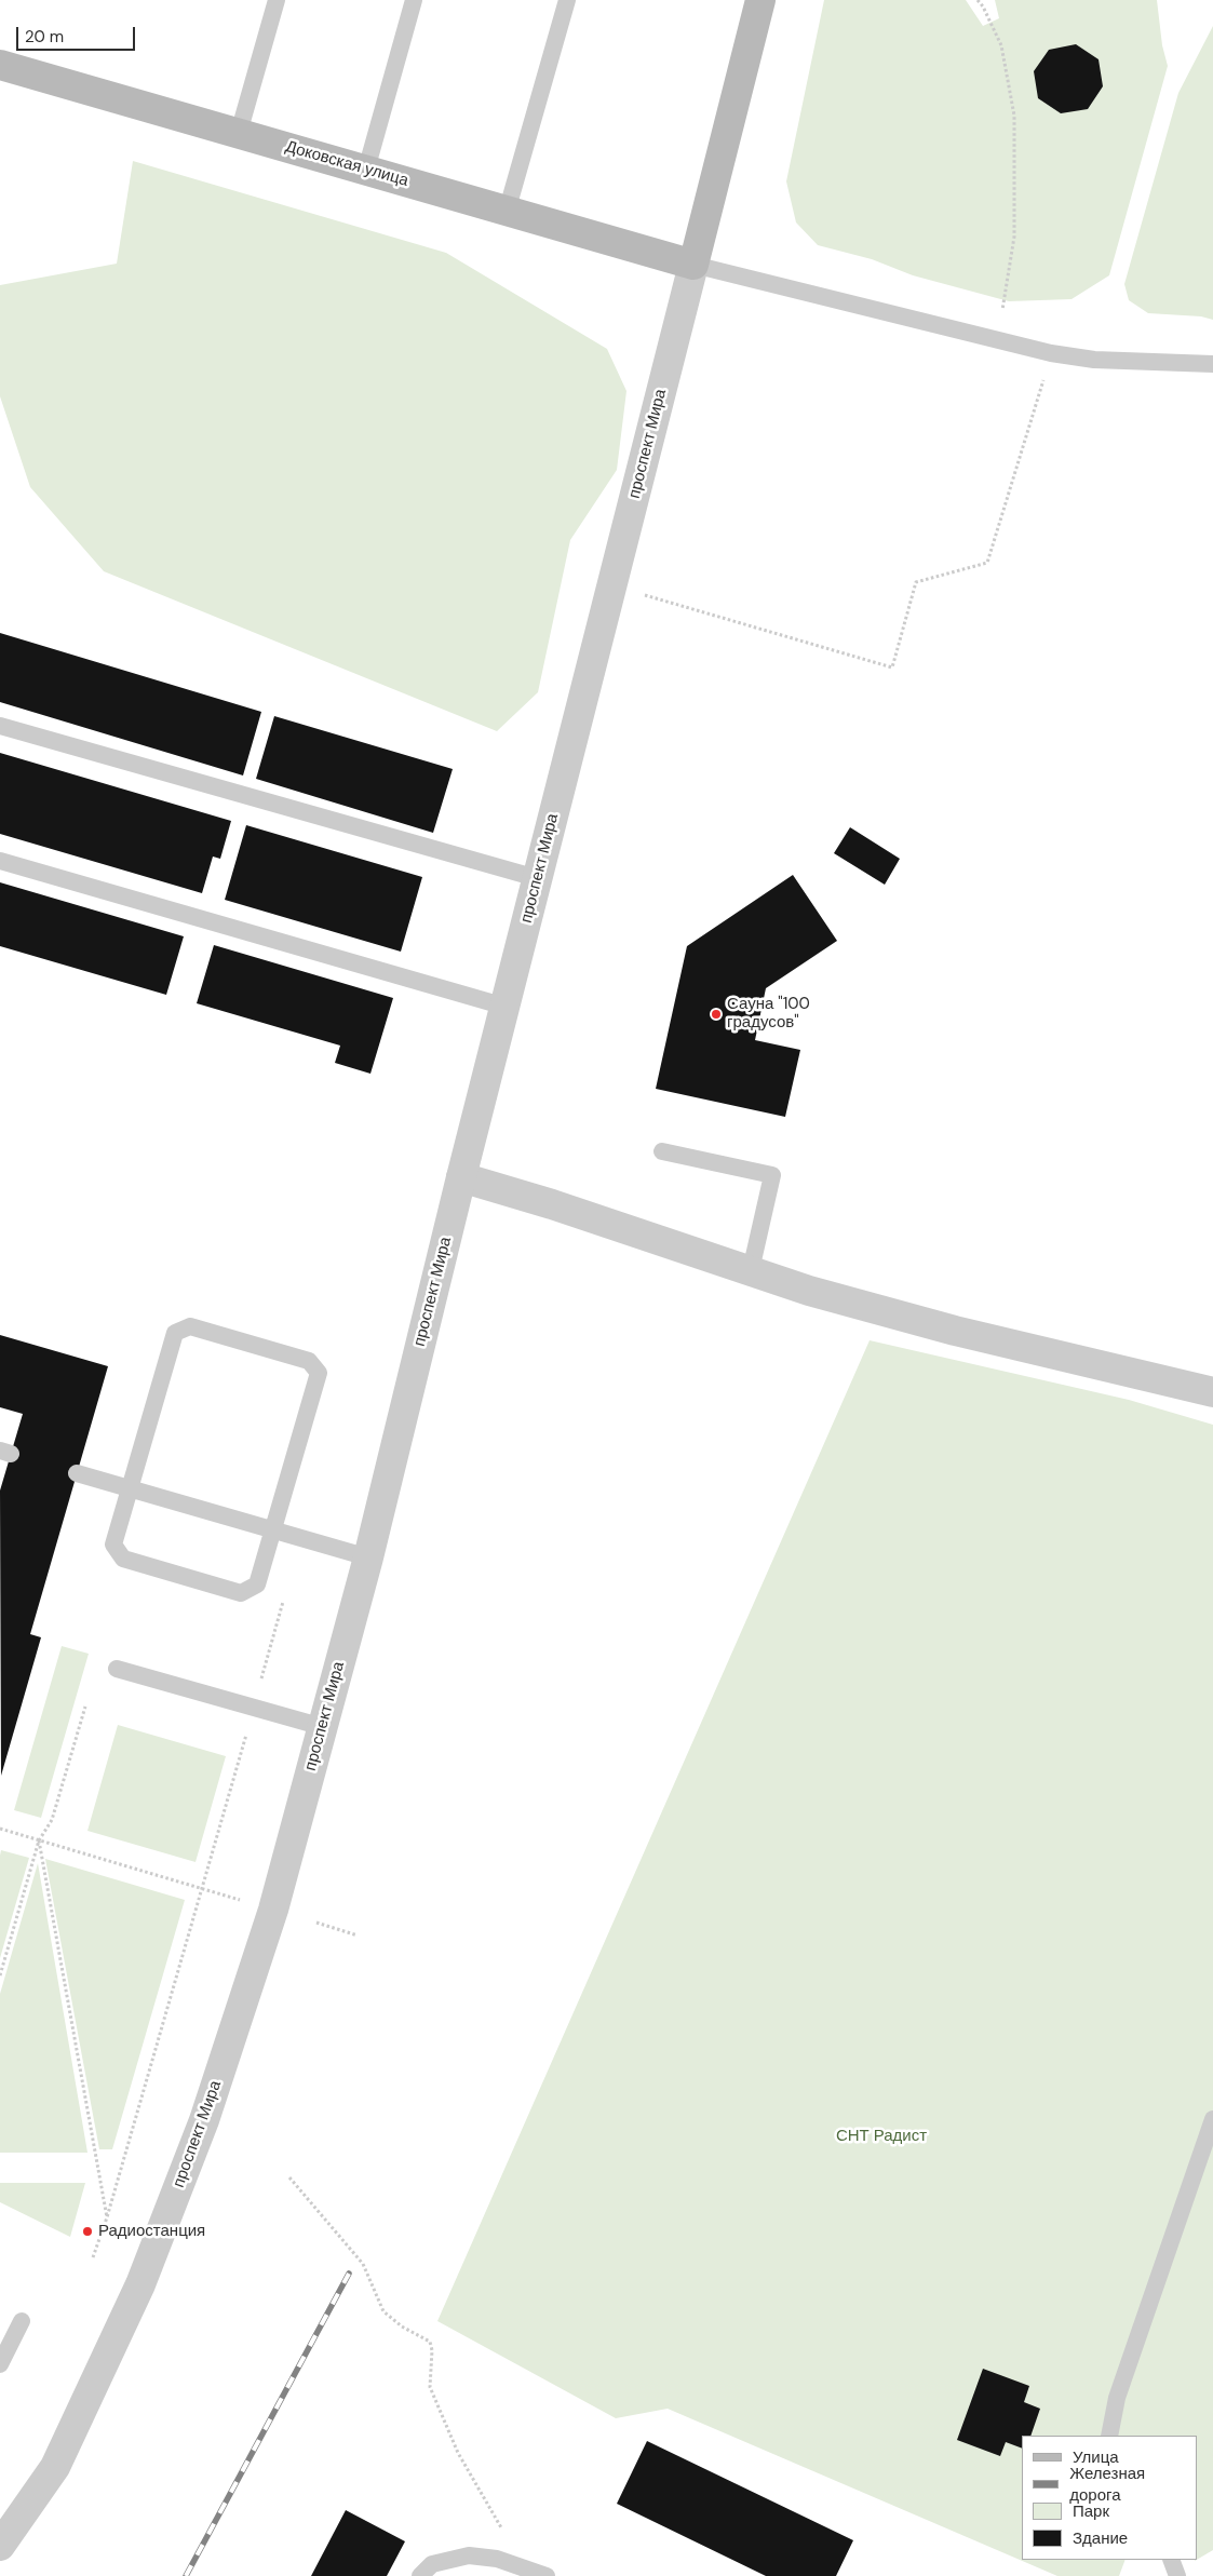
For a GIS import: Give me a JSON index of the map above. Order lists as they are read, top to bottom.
{
  "streets": {
    "main road": ["Доковская улица", "проспект Мира"]
  },
  "crossings": [
    ["Доковская улица", "проспект Мира"]
  ],
  "parks": ["СНТ Радист"],
  "places": ["Сауна \"100 градусов\"", "Радиостанция"],
  "legend": [
    "Улица",
    "Железная дорога",
    "Парк",
    "Здание"
  ],
  "scale_bar": "20 m"
}
